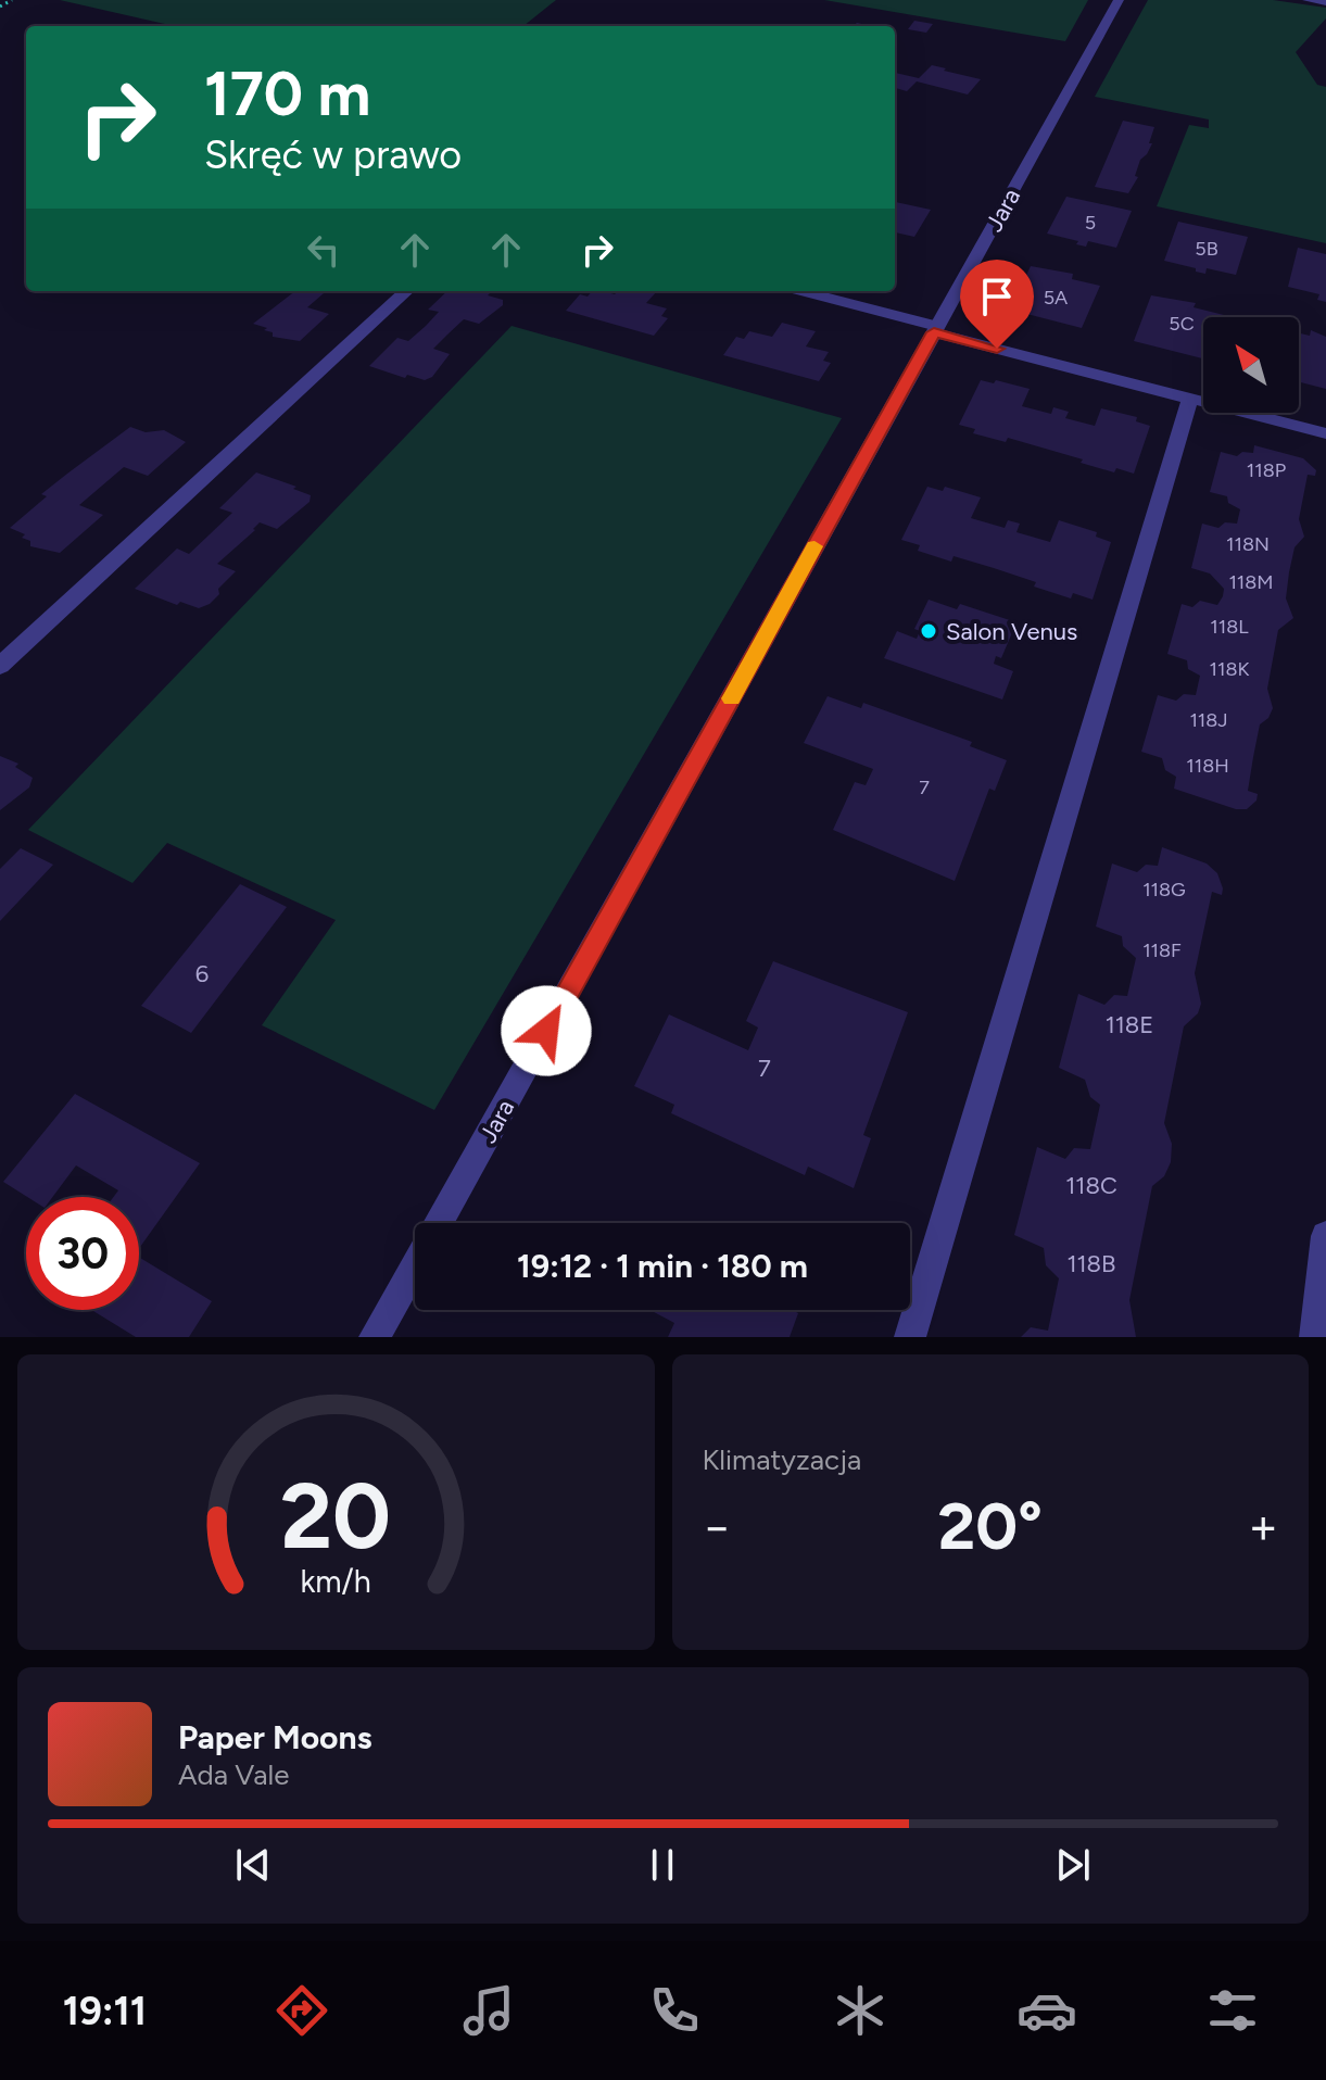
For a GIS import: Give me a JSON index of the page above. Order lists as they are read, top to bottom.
{
  "streets": {
    "street": ["Jara"]
  },
  "places": ["Salon Venus"],
  "house_numbers": [
    "5",
    "5B",
    "5A",
    "5C",
    "118P",
    "118N",
    "118M",
    "118L",
    "118K",
    "118J",
    "118H",
    "7",
    "118G",
    "118F",
    "6",
    "118E",
    "7",
    "118C",
    "118B"
  ],
  "north": "top left",
  "page": {
    "turn": ["170 m", "Skręć w prawo"],
    "limit": "30",
    "trip": "19:12 · 1 min · 180 m",
    "tile": "Klimatyzacja",
    "heat": ["−", "20°", "+"],
    "song": ["Paper Moons", "Ada Vale"],
    "tabs": "19:11",
    "gauge": ["20", "km/h"]
  }
}
